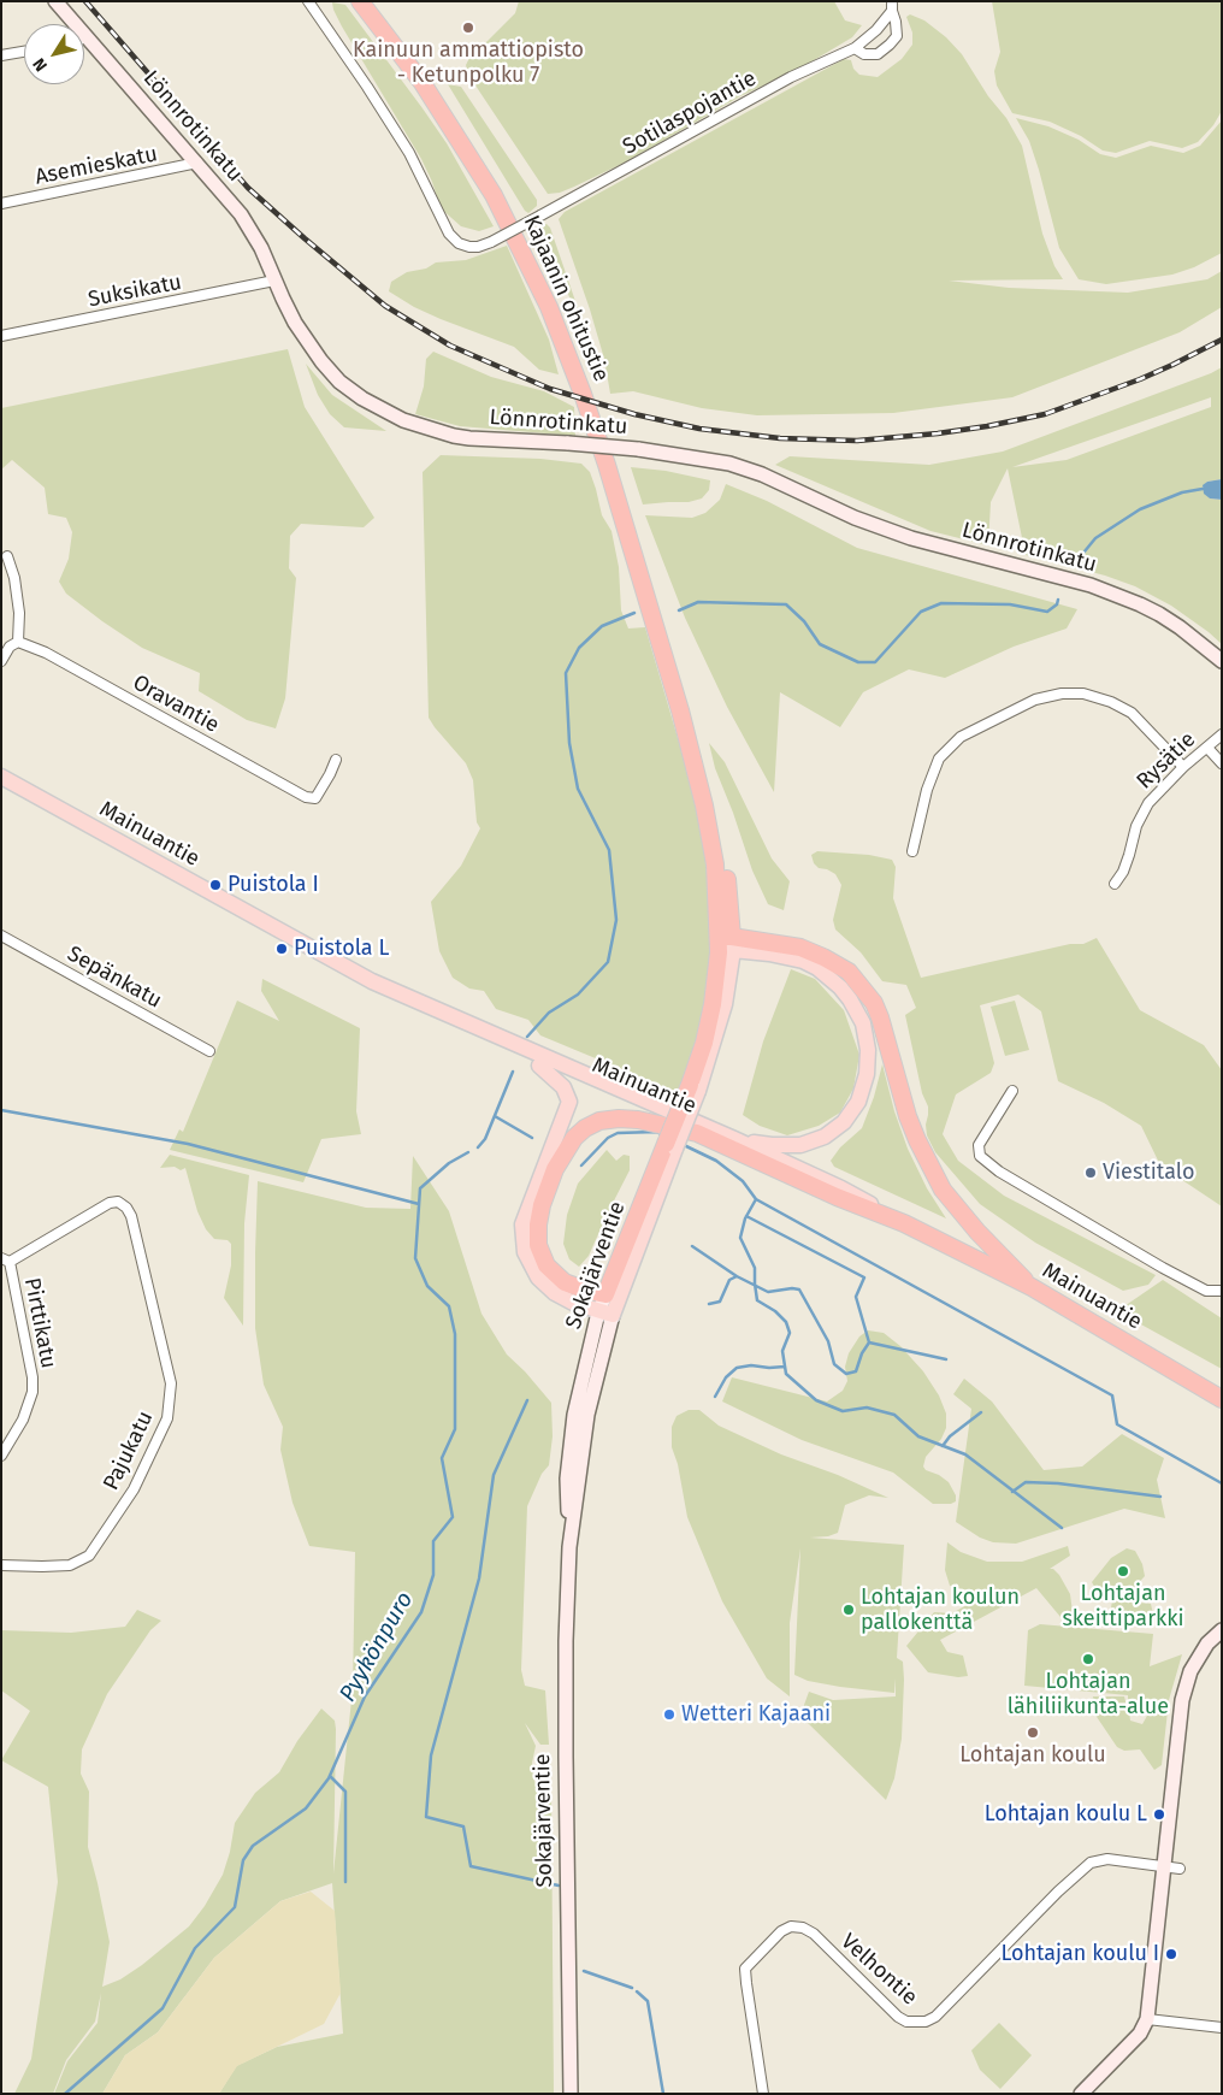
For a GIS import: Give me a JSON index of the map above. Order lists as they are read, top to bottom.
{
  "streets": {
    "highway": ["Kajaanin ohitustie", "Mainuantie", "Sokajärventie"],
    "street": [
      "Sotilaspojantie",
      "Lönnrotinkatu",
      "Asemieskatu",
      "Suksikatu",
      "Oravantie",
      "Rysätie",
      "Sepänkatu",
      "Pirttikatu",
      "Pajukatu",
      "Velhontie"
    ]
  },
  "crossings": [
    ["Lönnrotinkatu", "Asemieskatu"],
    ["Lönnrotinkatu", "Suksikatu"],
    ["Kajaanin ohitustie", "Sokajärventie"],
    ["Pirttikatu", "Pajukatu"]
  ],
  "water": ["Pyykönpuro"],
  "places": [
    "Kainuun ammattiopisto - Ketunpolku 7",
    "Puistola I",
    "Puistola L",
    "Viestitalo",
    "Lohtajan skeittiparkki",
    "Lohtajan koulun pallokenttä",
    "Lohtajan lähiliikunta-alue",
    "Wetteri Kajaani",
    "Lohtajan koulu",
    "Lohtajan koulu L",
    "Lohtajan koulu I"
  ],
  "north": "bottom left"
}
